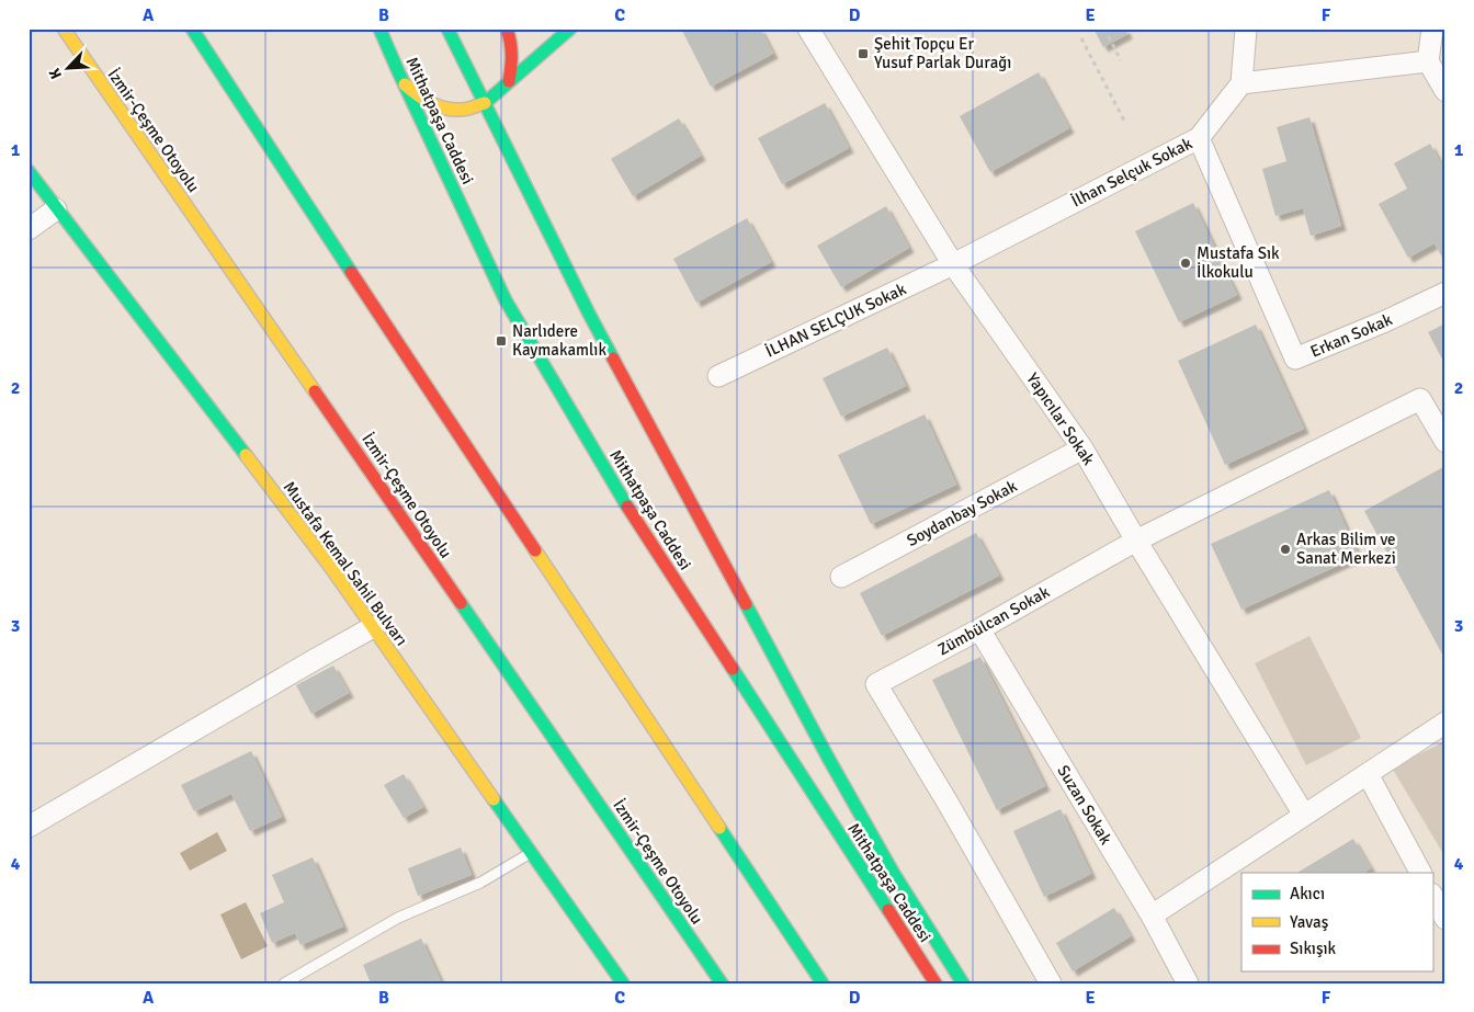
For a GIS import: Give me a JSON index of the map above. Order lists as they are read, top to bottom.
{
  "streets": {
    "main road": ["Mithatpaşa Caddesi", "İzmir-Çeşme Otoyolu", "Mustafa Kemal Sahil Bulvarı"],
    "street": [
      "İlhan Selçuk Sokak",
      "İLHAN SELÇUK Sokak",
      "Erkan Sokak",
      "Yapıcılar Sokak",
      "Soydanbay Sokak",
      "Zümbülcan Sokak",
      "Suzan Sokak"
    ]
  },
  "crossings": [
    ["İlhan Selçuk Sokak", "İLHAN SELÇUK Sokak"],
    ["İlhan Selçuk Sokak", "Erkan Sokak"],
    ["İlhan Selçuk Sokak", "Yapıcılar Sokak"],
    ["İLHAN SELÇUK Sokak", "Yapıcılar Sokak"],
    ["Yapıcılar Sokak", "Soydanbay Sokak"],
    ["Yapıcılar Sokak", "Zümbülcan Sokak"],
    ["Zümbülcan Sokak", "Suzan Sokak"]
  ],
  "places": {
    "transit": ["Şehit Topçu Er Yusuf Parlak Durağı", "Narlıdere Kaymakamlık"],
    "other": ["Mustafa Sık İlkokulu", "Arkas Bilim ve Sanat Merkezi"]
  },
  "legend": ["Akıcı", "Yavaş", "Sıkışık"],
  "north": "bottom left",
  "grid": {
    "columns": [
      "A",
      "B",
      "C",
      "D",
      "E",
      "F"
    ],
    "rows": [
      "1",
      "2",
      "3",
      "4"
    ]
  }
}
